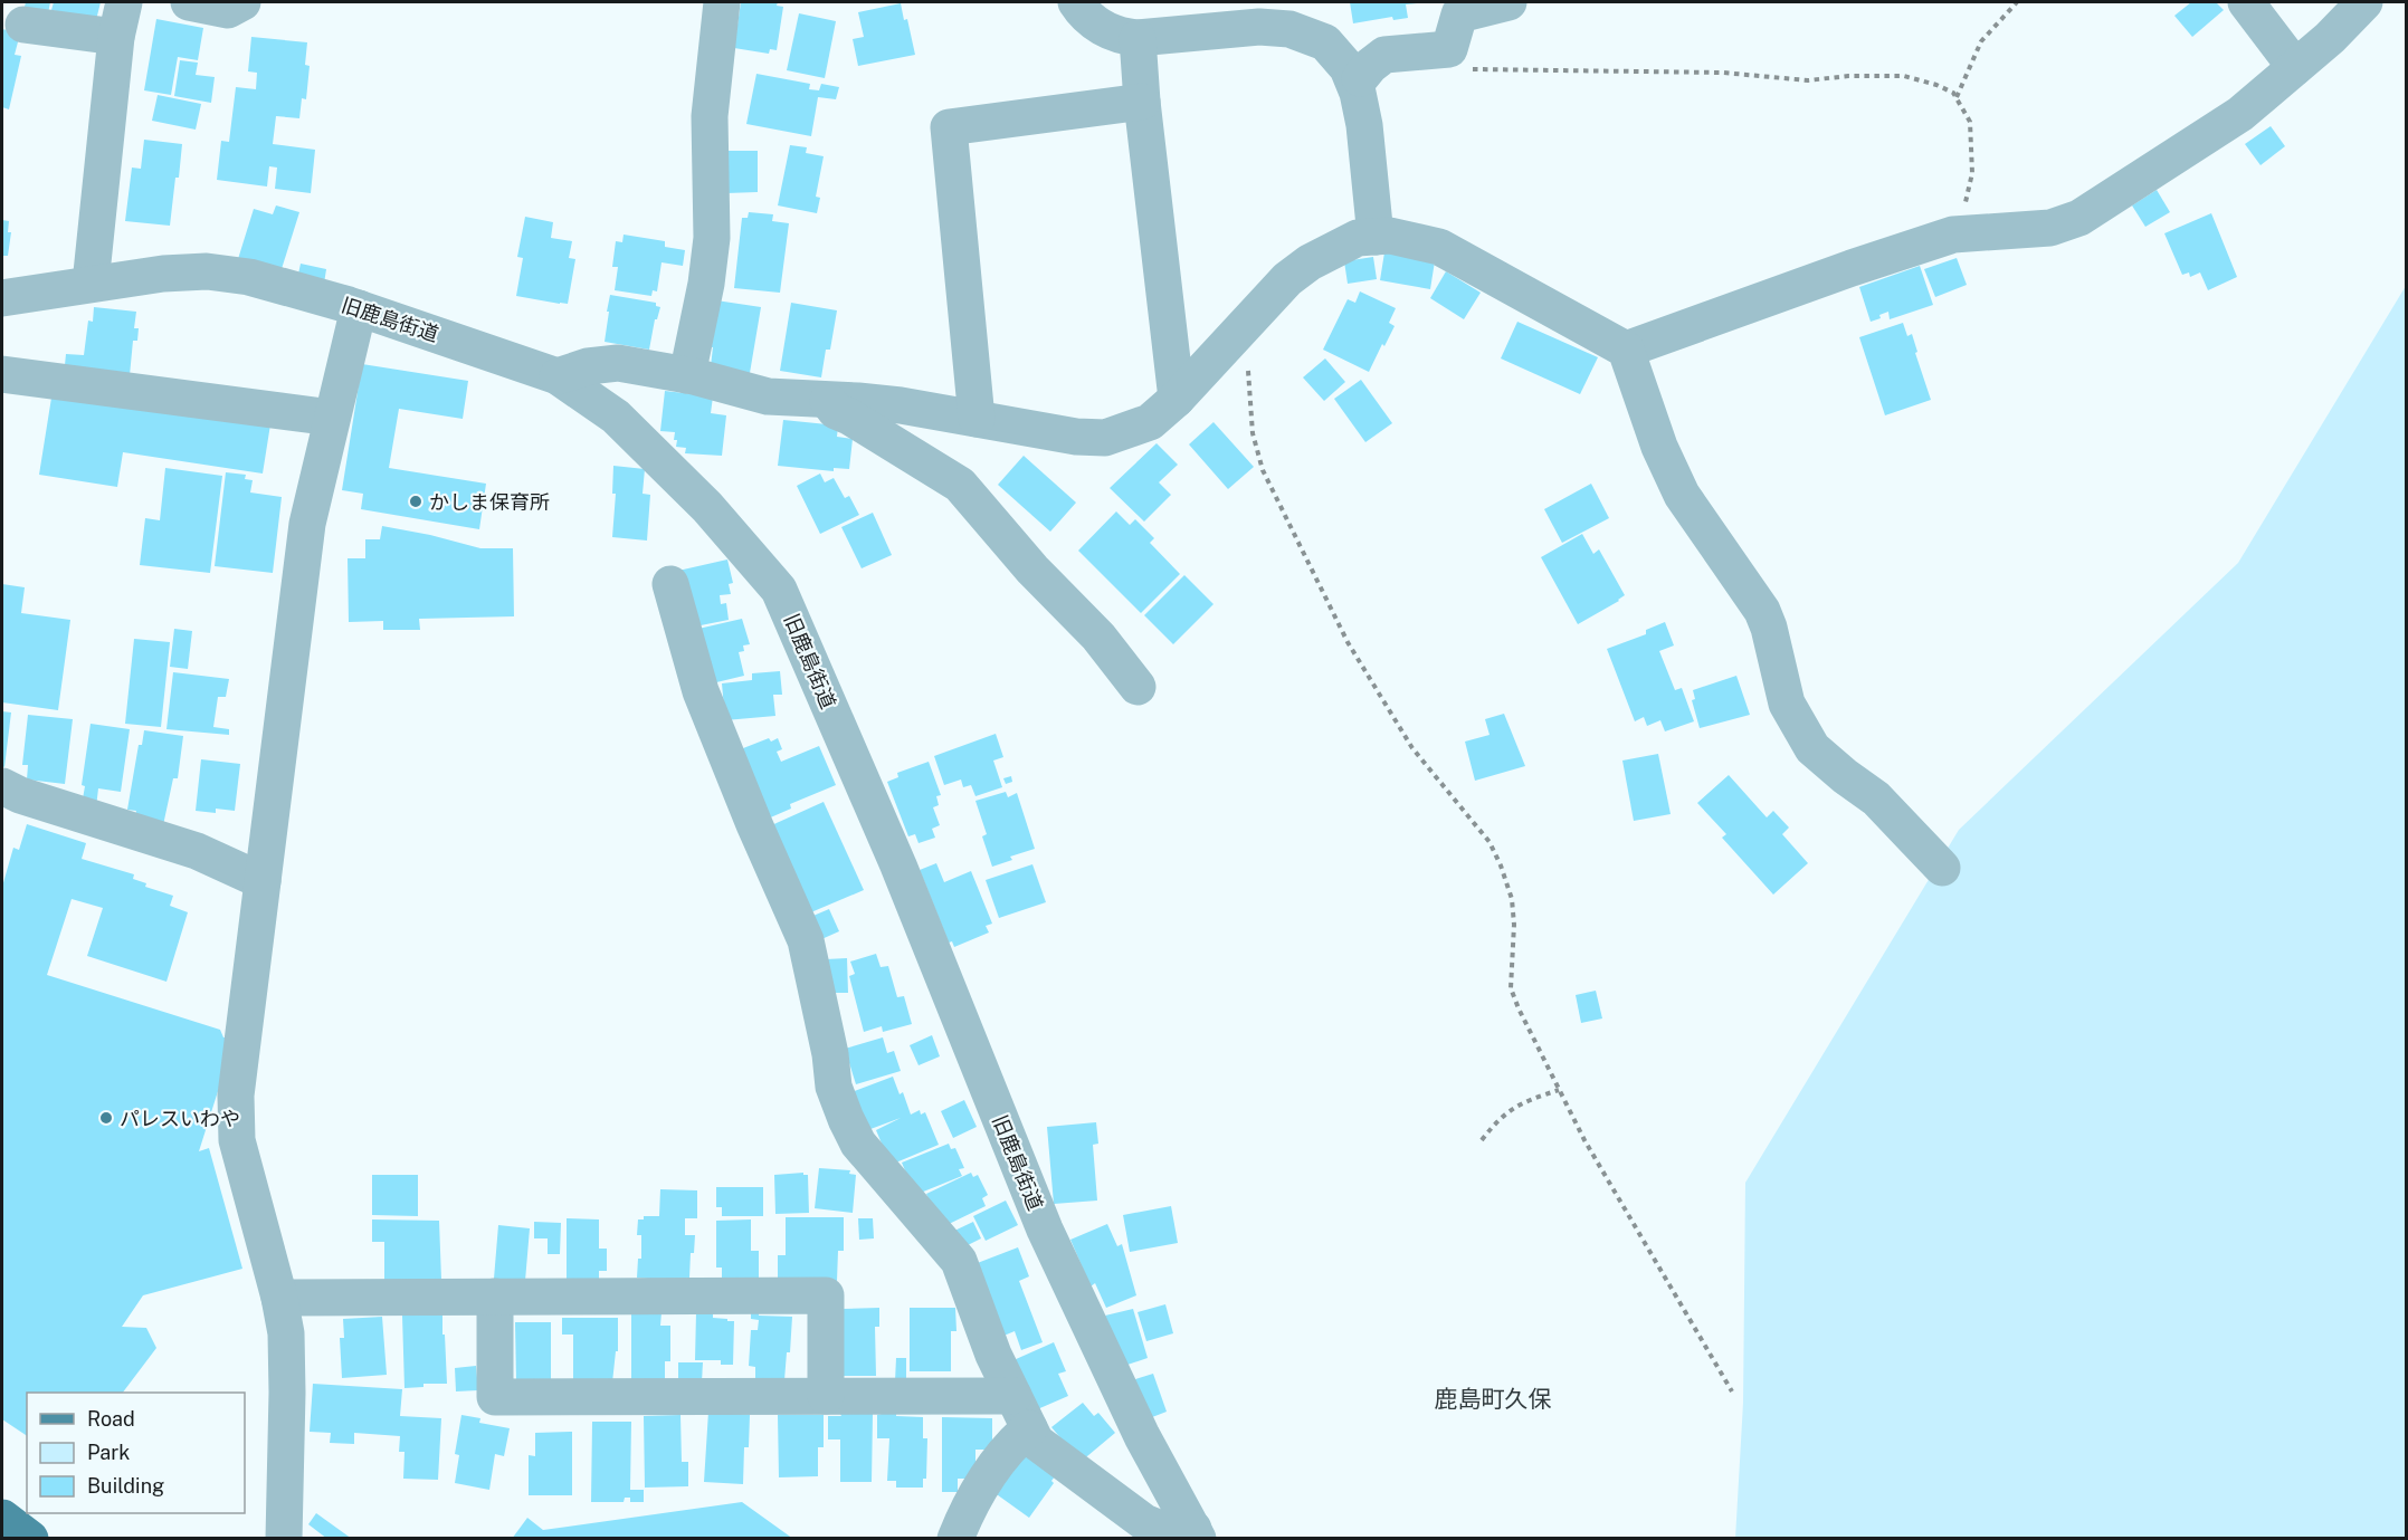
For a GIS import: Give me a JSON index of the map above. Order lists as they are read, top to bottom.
{
  "streets": {
    "street": ["旧鹿島街道"]
  },
  "districts": ["鹿島町久保"],
  "places": ["かしま保育所", "パレスいわや"],
  "legend": ["Road", "Park", "Building"]
}
